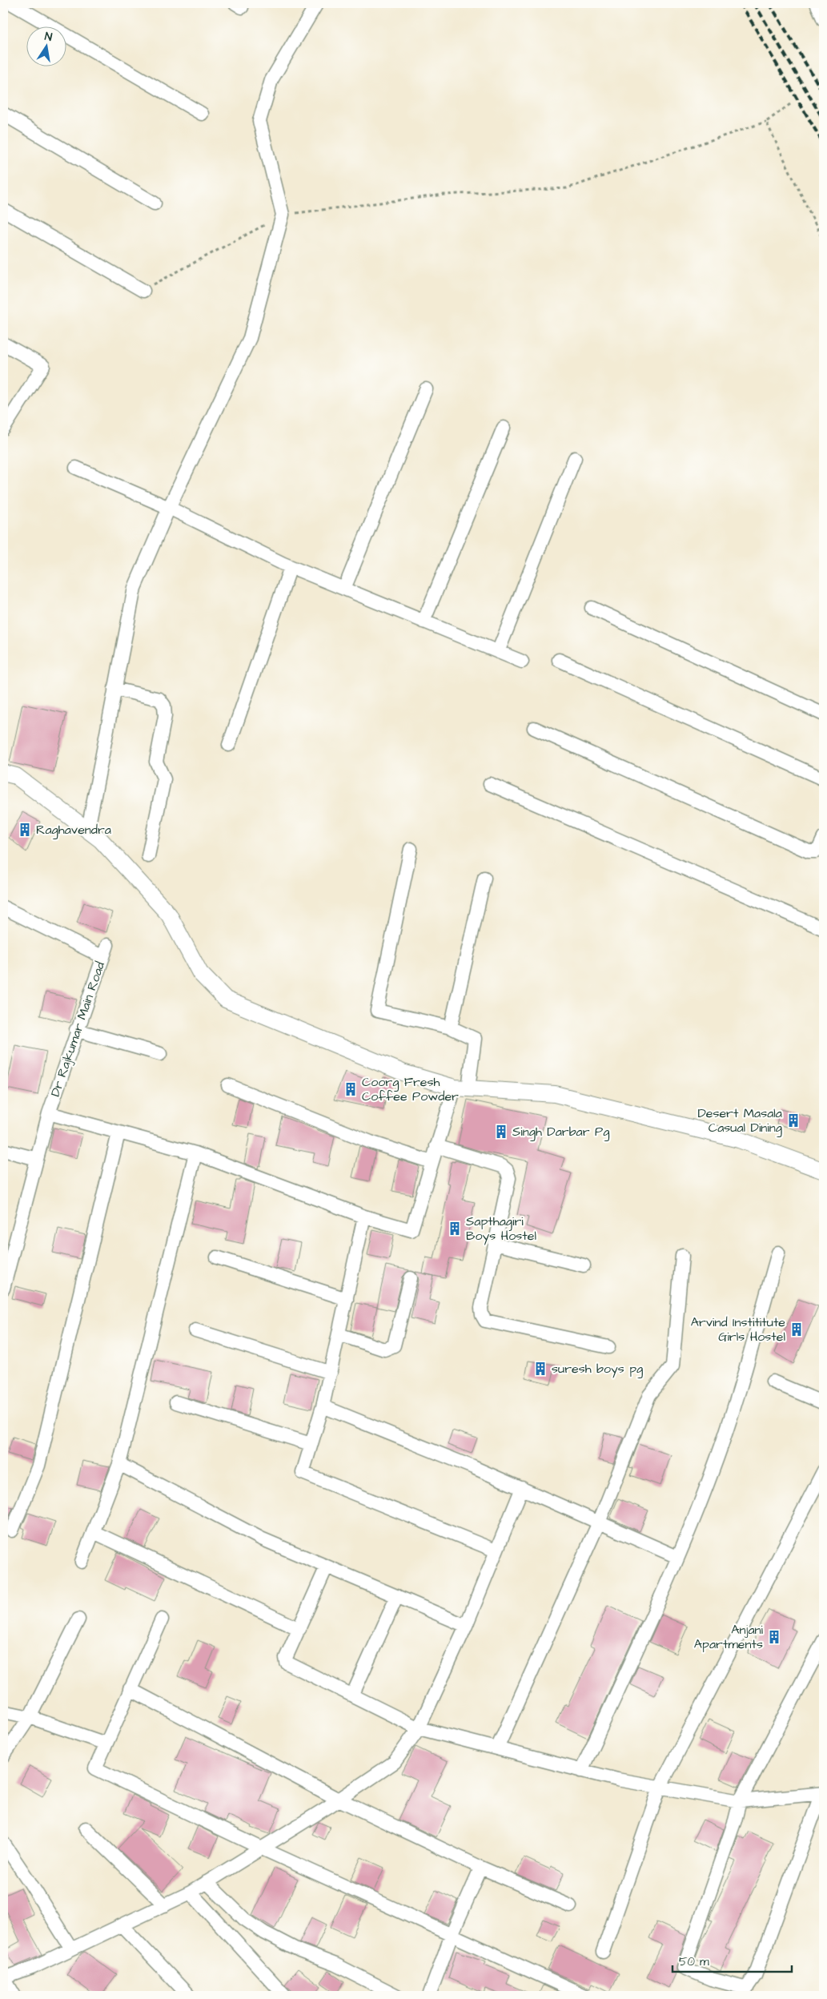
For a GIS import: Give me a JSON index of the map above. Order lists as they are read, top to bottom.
{
  "streets": {
    "street": ["Dr Rajkumar Main Road"]
  },
  "places": {
    "building": [
      "Raghavendra",
      "Coorg Fresh Coffee Powder",
      "Desert Masala Casual Dining",
      "Singh Darbar Pg",
      "Sapthagiri Boys Hostel",
      "Arvind Instititute Girls Hostel",
      "suresh boys pg",
      "Anjani Apartments"
    ]
  },
  "scale_bar": "50 m",
  "north": "top"
}
